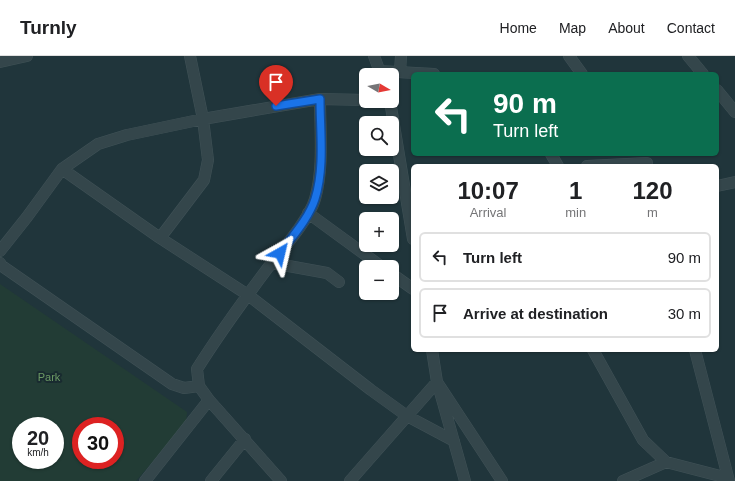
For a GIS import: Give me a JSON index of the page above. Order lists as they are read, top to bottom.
{
  "parks": ["Park"],
  "north": "right",
  "page": {
    "header": "Turnly",
    "nav": [
      "Home",
      "Map",
      "About",
      "Contact"
    ],
    "map_buttons": ["+", "−"],
    "turn": ["90 m", "Turn left"],
    "eta": [
      "10:07",
      "Arrival",
      "1",
      "min",
      "120",
      "m"
    ],
    "list": [
      {
        "name": "Turn left",
        "value": "90 m"
      },
      {
        "name": "Arrive at destination",
        "value": "30 m"
      }
    ],
    "speed": "20 km/h",
    "limit": "30"
  }
}
